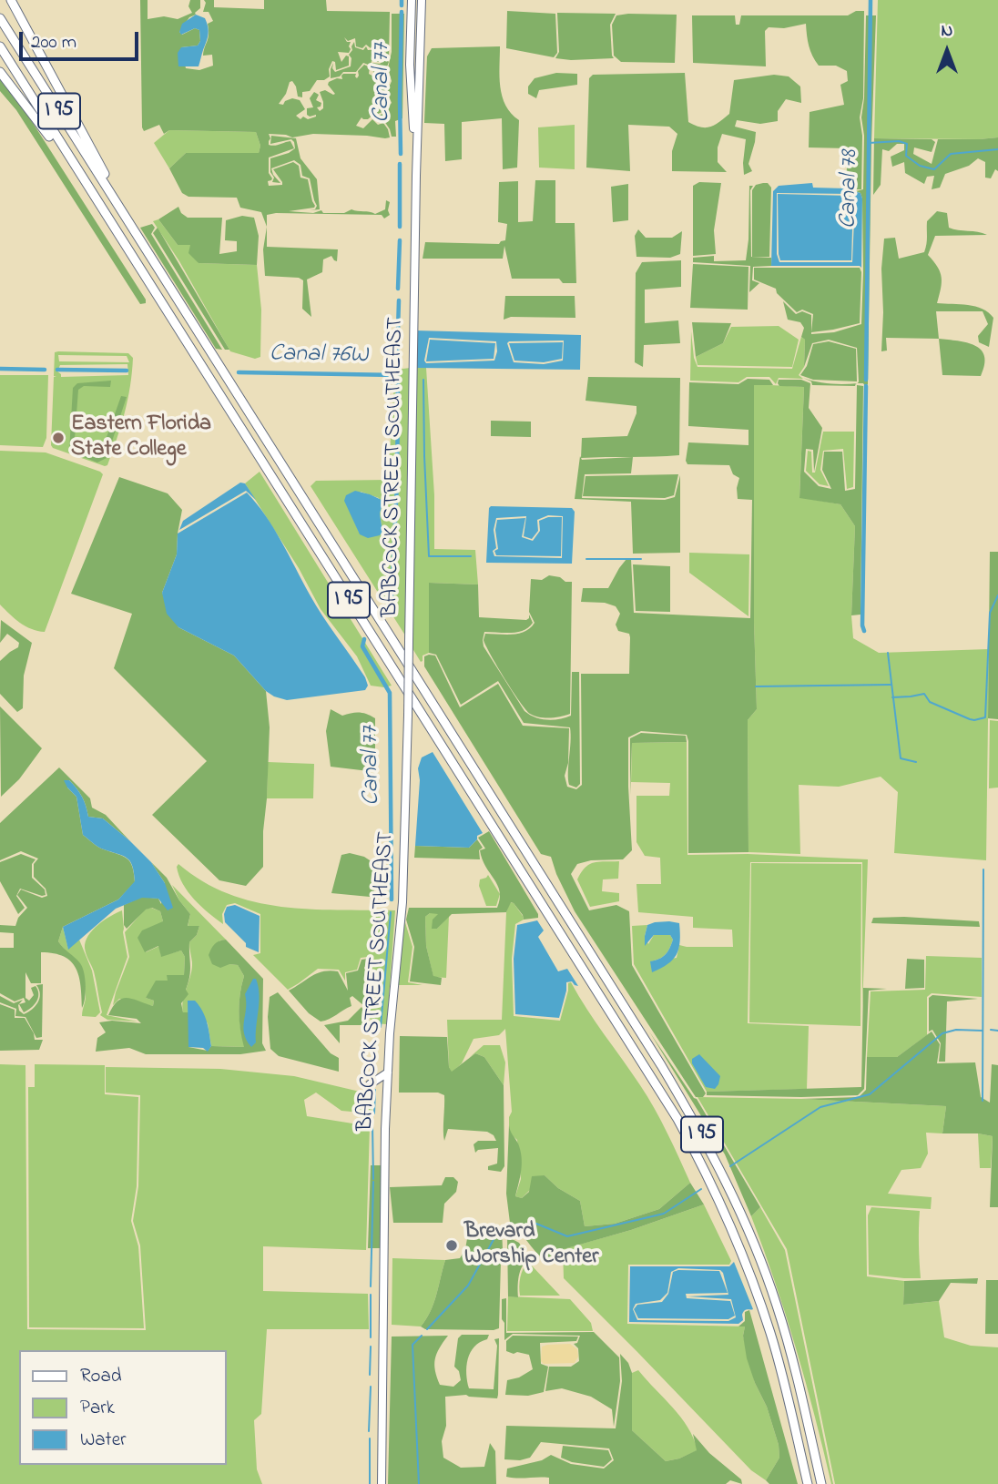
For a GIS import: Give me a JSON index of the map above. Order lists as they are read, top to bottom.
{
  "streets": {
    "highway": ["I 95"],
    "main road": ["BABCOCK STREET SOUTHEAST"]
  },
  "water": ["Canal 77", "Canal 78", "Canal 76W"],
  "places": ["Eastern Florida State College", "Brevard Worship Center"],
  "legend": ["Road", "Park", "Water"],
  "scale_bar": "200 m",
  "north": "top"
}
